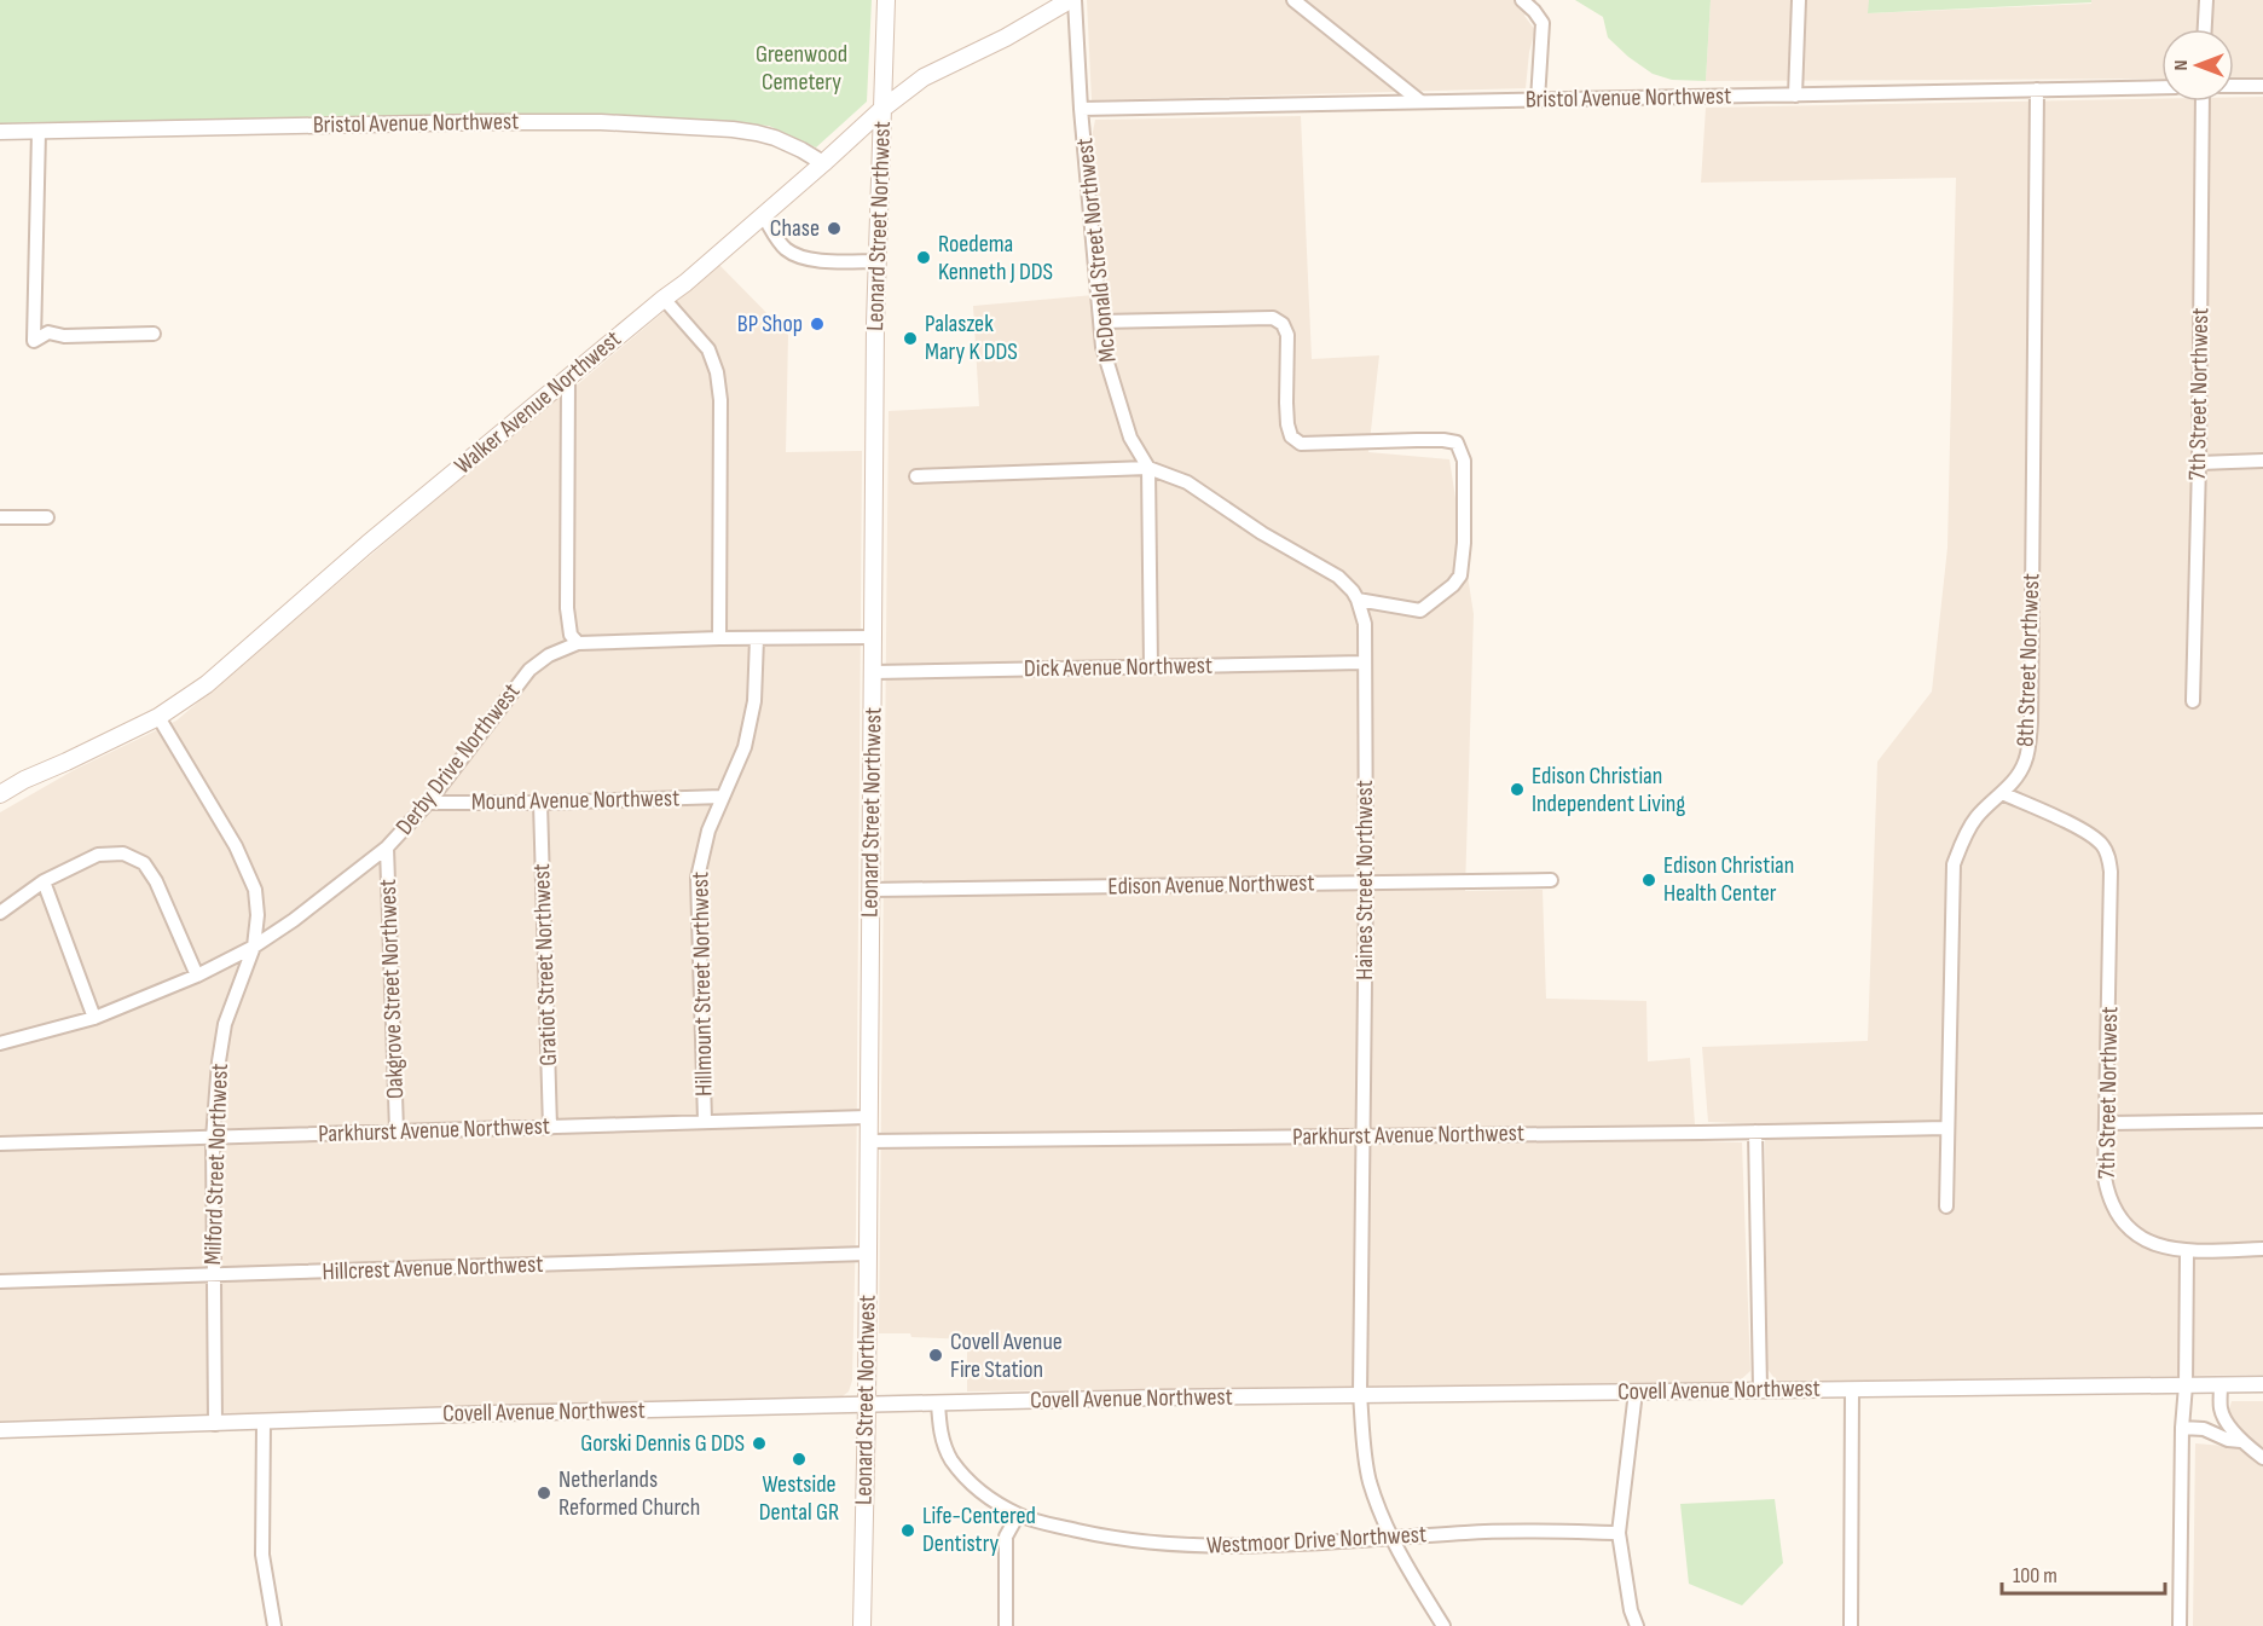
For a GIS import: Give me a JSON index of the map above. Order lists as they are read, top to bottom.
{
  "streets": {
    "main road": ["Leonard Street Northwest", "Walker Avenue Northwest"],
    "street": [
      "Bristol Avenue Northwest",
      "McDonald Street Northwest",
      "7th Street Northwest",
      "8th Street Northwest",
      "Dick Avenue Northwest",
      "Derby Drive Northwest",
      "Mound Avenue Northwest",
      "Haines Street Northwest",
      "Edison Avenue Northwest",
      "Gratiot Street Northwest",
      "Hillmount Street Northwest",
      "Oakgrove Street Northwest",
      "Parkhurst Avenue Northwest",
      "Milford Street Northwest",
      "Hillcrest Avenue Northwest",
      "Covell Avenue Northwest",
      "Westmoor Drive Northwest"
    ]
  },
  "crossings": [
    ["Bristol Avenue Northwest", "McDonald Street Northwest"],
    ["Bristol Avenue Northwest", "Walker Avenue Northwest"],
    ["Bristol Avenue Northwest", "8th Street Northwest"],
    ["Leonard Street Northwest", "Walker Avenue Northwest"],
    ["Leonard Street Northwest", "Dick Avenue Northwest"],
    ["Leonard Street Northwest", "Derby Drive Northwest"],
    ["Leonard Street Northwest", "Edison Avenue Northwest"],
    ["Leonard Street Northwest", "Parkhurst Avenue Northwest"],
    ["Leonard Street Northwest", "Hillcrest Avenue Northwest"],
    ["Leonard Street Northwest", "Covell Avenue Northwest"],
    ["McDonald Street Northwest", "Walker Avenue Northwest"],
    ["McDonald Street Northwest", "Dick Avenue Northwest"],
    ["7th Street Northwest", "8th Street Northwest"],
    ["Walker Avenue Northwest", "Milford Street Northwest"],
    ["8th Street Northwest", "Parkhurst Avenue Northwest"],
    ["Dick Avenue Northwest", "Haines Street Northwest"],
    ["Derby Drive Northwest", "Mound Avenue Northwest"],
    ["Derby Drive Northwest", "Hillmount Street Northwest"],
    ["Derby Drive Northwest", "Oakgrove Street Northwest"],
    ["Derby Drive Northwest", "Milford Street Northwest"],
    ["Mound Avenue Northwest", "Gratiot Street Northwest"],
    ["Mound Avenue Northwest", "Hillmount Street Northwest"],
    ["Haines Street Northwest", "Edison Avenue Northwest"],
    ["Haines Street Northwest", "Parkhurst Avenue Northwest"],
    ["Haines Street Northwest", "Covell Avenue Northwest"],
    ["Haines Street Northwest", "Westmoor Drive Northwest"],
    ["Gratiot Street Northwest", "Parkhurst Avenue Northwest"],
    ["Hillmount Street Northwest", "Parkhurst Avenue Northwest"],
    ["Oakgrove Street Northwest", "Parkhurst Avenue Northwest"],
    ["Parkhurst Avenue Northwest", "Milford Street Northwest"],
    ["Milford Street Northwest", "Hillcrest Avenue Northwest"],
    ["Milford Street Northwest", "Covell Avenue Northwest"],
    ["Covell Avenue Northwest", "Westmoor Drive Northwest"]
  ],
  "parks": ["Greenwood Cemetery"],
  "places": [
    "Chase",
    "Roedema Kenneth J DDS",
    "BP Shop",
    "Palaszek Mary K DDS",
    "Edison Christian Independent Living",
    "Edison Christian Health Center",
    "Covell Avenue Fire Station",
    "Gorski Dennis G DDS",
    "Westside Dental GR",
    "Netherlands Reformed Church",
    "Life-Centered Dentistry"
  ],
  "scale_bar": "100 m",
  "north": "left"
}
